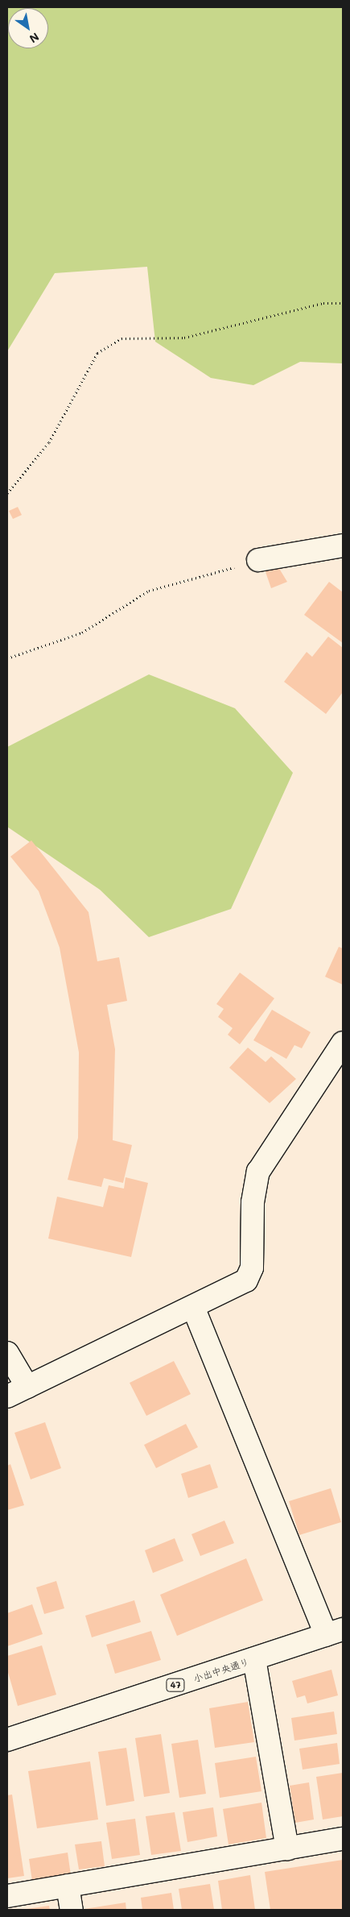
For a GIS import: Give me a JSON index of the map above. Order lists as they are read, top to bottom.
{
  "streets": {
    "street": ["小出中央通り", "47"]
  },
  "north": "bottom right"
}
